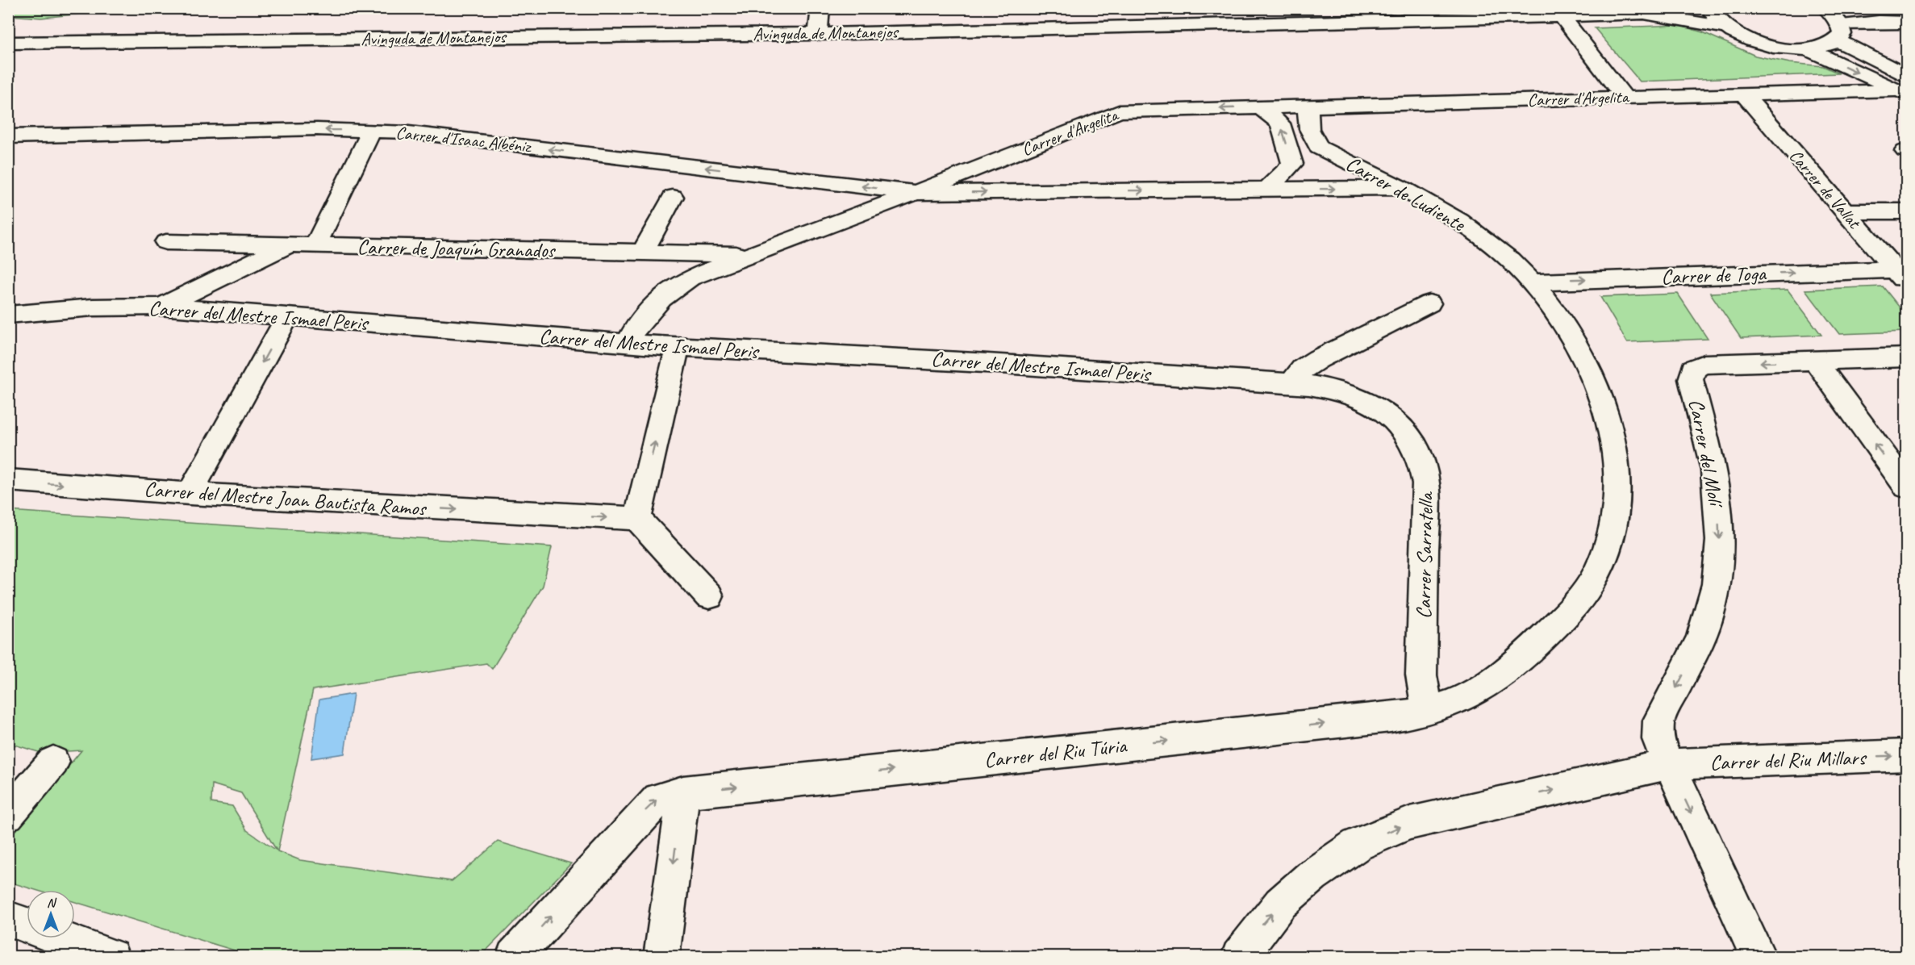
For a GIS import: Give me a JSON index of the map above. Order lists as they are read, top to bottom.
{
  "streets": {
    "street": [
      "Avinguda de Montanejos",
      "Carrer d'Argelita",
      "Carrer d'Isaac Albéniz",
      "Carrer de Vallat",
      "Carrer de Ludiente",
      "Carrer de Joaquín Granados",
      "Carrer de Toga",
      "Carrer del Mestre Ismael Peris",
      "Carrer del Molí",
      "Carrer del Mestre Joan Bautista Ramos",
      "Carrer Sarratella",
      "Carrer del Riu Túria",
      "Carrer del Riu Millars"
    ]
  },
  "crossings": [
    ["Carrer d'Argelita", "Carrer d'Isaac Albéniz"],
    ["Carrer d'Argelita", "Carrer de Vallat"],
    ["Carrer d'Argelita", "Carrer de Ludiente"],
    ["Carrer d'Argelita", "Carrer de Joaquín Granados"],
    ["Carrer d'Argelita", "Carrer del Mestre Ismael Peris"],
    ["Carrer de Vallat", "Carrer de Toga"],
    ["Carrer de Ludiente", "Carrer de Toga"],
    ["Carrer de Ludiente", "Carrer Sarratella"],
    ["Carrer de Ludiente", "Carrer del Riu Túria"],
    ["Carrer del Mestre Ismael Peris", "Carrer Sarratella"],
    ["Carrer del Molí", "Carrer del Riu Millars"],
    ["Carrer Sarratella", "Carrer del Riu Túria"]
  ],
  "one_way": [
    "Carrer d'Isaac Albéniz",
    "Carrer del Mestre Joan Bautista Ramos",
    "Carrer del Riu Túria",
    "Carrer del Riu Millars"
  ],
  "north": "top"
}
